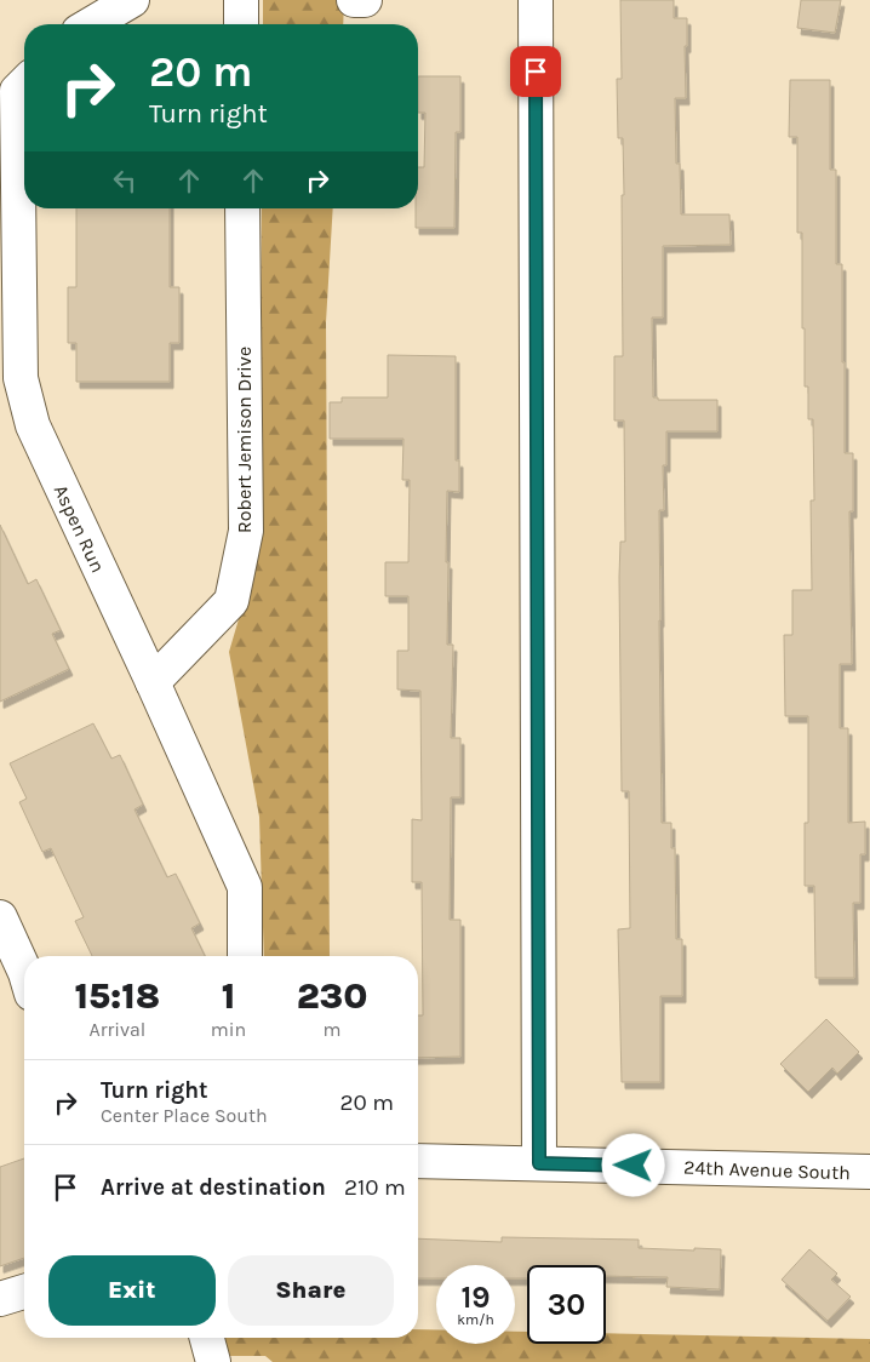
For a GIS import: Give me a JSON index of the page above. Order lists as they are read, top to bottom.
{
  "streets": {
    "street": ["Robert Jemison Drive", "Aspen Run", "24th Avenue South"]
  },
  "crossings": [
    ["Robert Jemison Drive", "Aspen Run"]
  ],
  "page": {
    "turn": ["20 m", "Turn right"],
    "eta": [
      "15:18",
      "Arrival",
      "1",
      "min",
      "230",
      "m"
    ],
    "list": [
      {
        "name": "Turn right",
        "note": "Center Place South",
        "value": "20 m"
      },
      {
        "name": "Arrive at destination",
        "value": "210 m"
      }
    ],
    "buttons": ["Exit", "Share"],
    "speed": "19 km/h",
    "limit": "30"
  }
}
